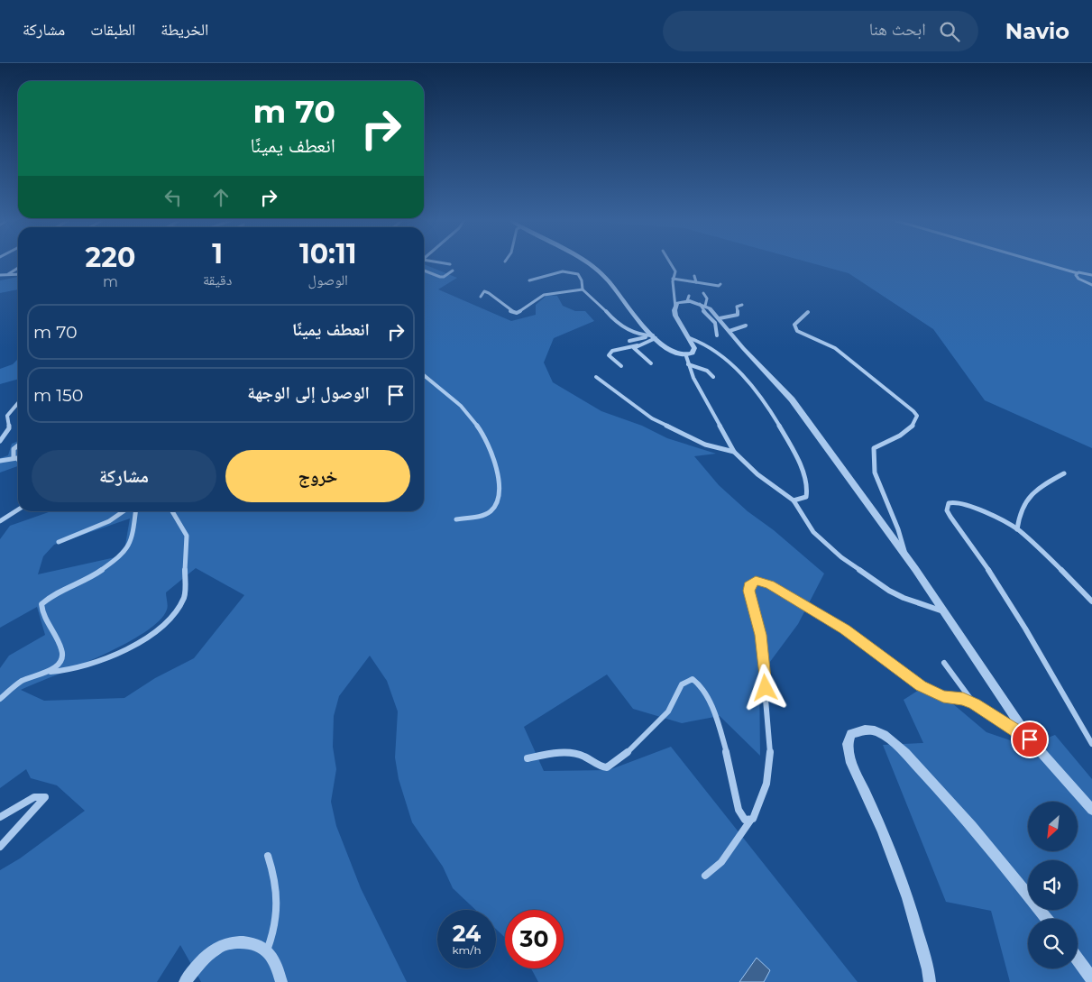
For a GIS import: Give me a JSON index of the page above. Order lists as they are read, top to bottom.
{
  "north": "bottom left",
  "page": {
    "header": "Navio",
    "search": "ابحث هنا",
    "nav": ["الخريطة", "الطبقات", "مشاركة"],
    "turn": ["70 m", "انعطف يمينًا"],
    "eta": [
      "10:11",
      "الوصول",
      "1",
      "دقيقة",
      "220",
      "m"
    ],
    "list": [
      {
        "name": "انعطف يمينًا",
        "value": "70 m"
      },
      {
        "name": "الوصول إلى الوجهة",
        "value": "150 m"
      }
    ],
    "buttons": ["خروج", "مشاركة"],
    "speed": "24 km/h",
    "limit": "30"
  }
}
